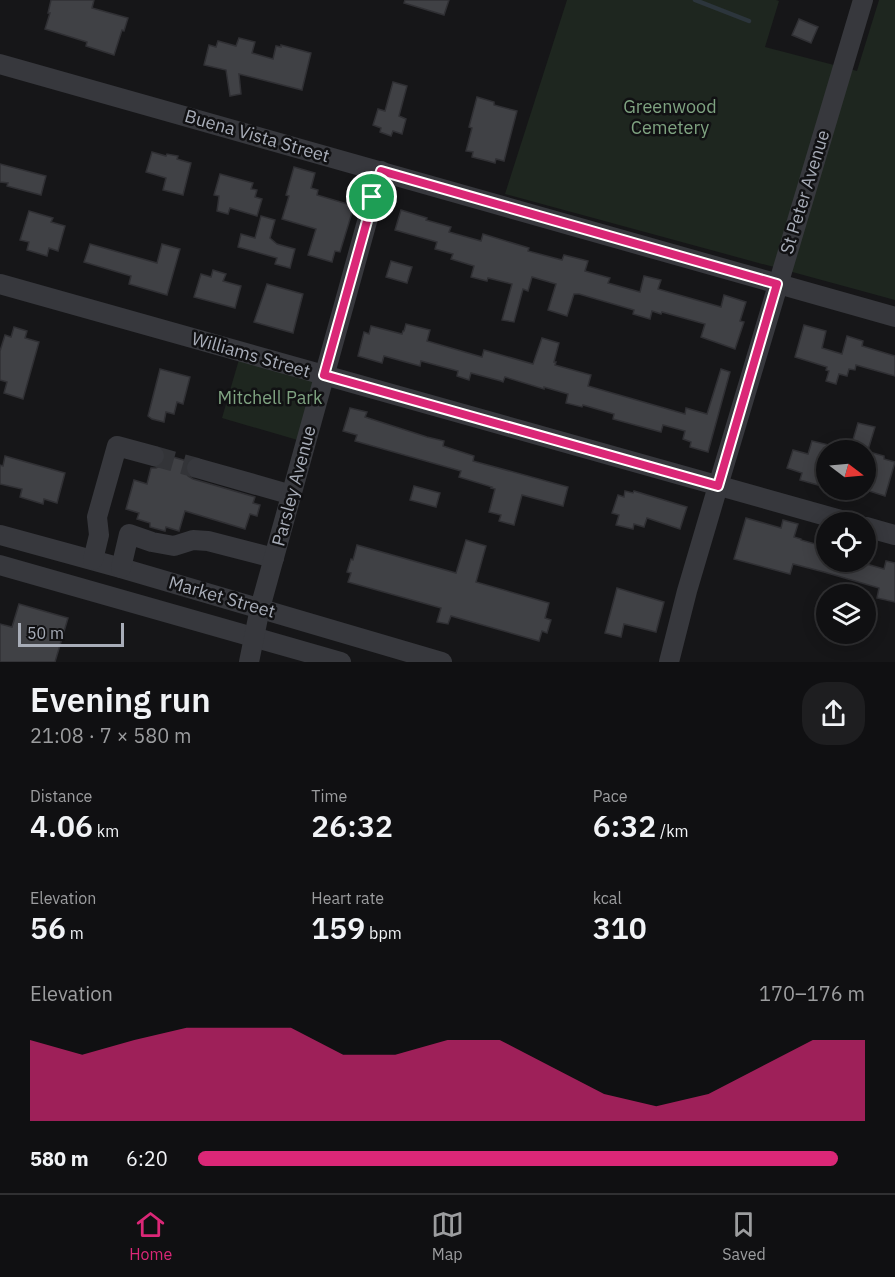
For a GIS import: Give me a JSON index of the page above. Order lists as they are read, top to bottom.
{
  "streets": {
    "street": [
      "Buena Vista Street",
      "St Peter Avenue",
      "Williams Street",
      "Parsley Avenue",
      "Market Street"
    ]
  },
  "crossings": [
    ["Buena Vista Street", "St Peter Avenue"],
    ["Buena Vista Street", "Parsley Avenue"],
    ["St Peter Avenue", "Williams Street"],
    ["Williams Street", "Parsley Avenue"],
    ["Parsley Avenue", "Market Street"]
  ],
  "parks": ["Greenwood Cemetery", "Mitchell Park"],
  "scale_bar": "50 m",
  "north": "right",
  "page": {
    "scale": "50 m",
    "heading": ["Evening run", "21:08 · 7 × 580 m"],
    "stats": [
      ["Distance", "4.06 km"],
      ["Time", "26:32"],
      ["Pace", "6:32 /km"],
      ["Elevation", "56 m"],
      ["Heart rate", "159 bpm"],
      ["kcal", "310"]
    ],
    "chart": ["Elevation", "170–176 m"],
    "list": [
      {
        "name": "580 m",
        "note": "6:20"
      }
    ],
    "tabs": ["Home", "Map", "Saved"]
  }
}
